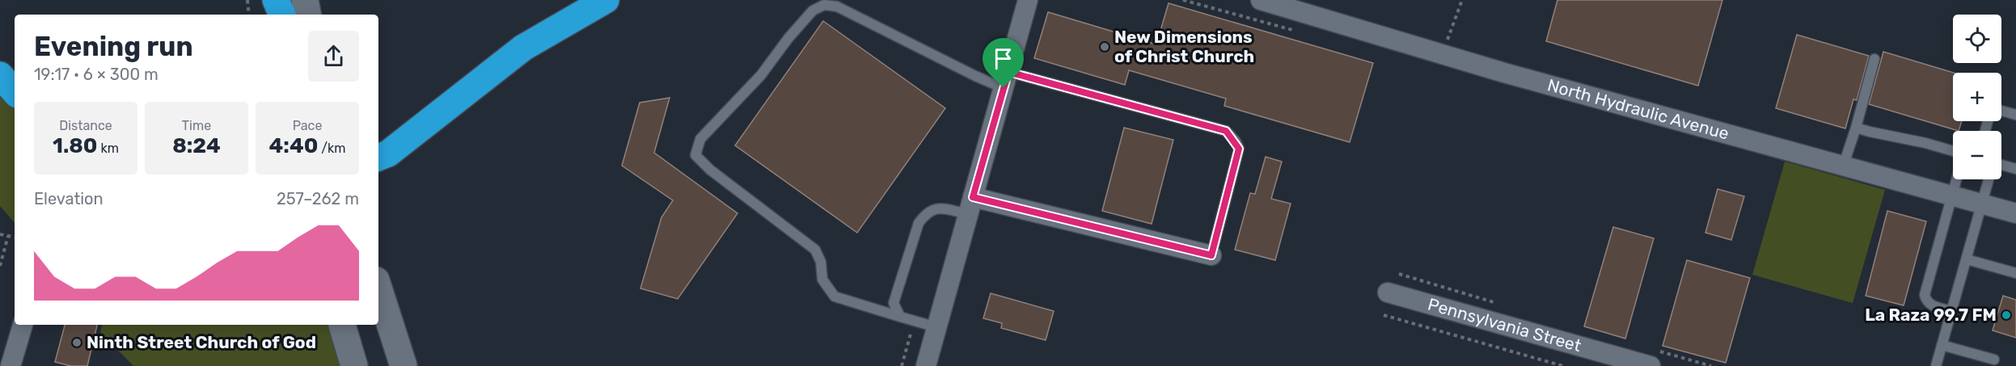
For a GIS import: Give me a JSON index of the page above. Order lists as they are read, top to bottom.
{
  "streets": {
    "street": ["North Hydraulic Avenue", "Pennsylvania Street"]
  },
  "places": ["New Dimensions of Christ Church", "La Raza 99.7 FM", "Ninth Street Church of God"],
  "page": {
    "map_buttons": ["+", "−"],
    "heading": ["Evening run", "19:17 · 6 × 300 m"],
    "stats": [
      ["Distance", "1.80 km"],
      ["Time", "8:24"],
      ["Pace", "4:40 /km"]
    ],
    "chart": ["Elevation", "257–262 m"]
  }
}
